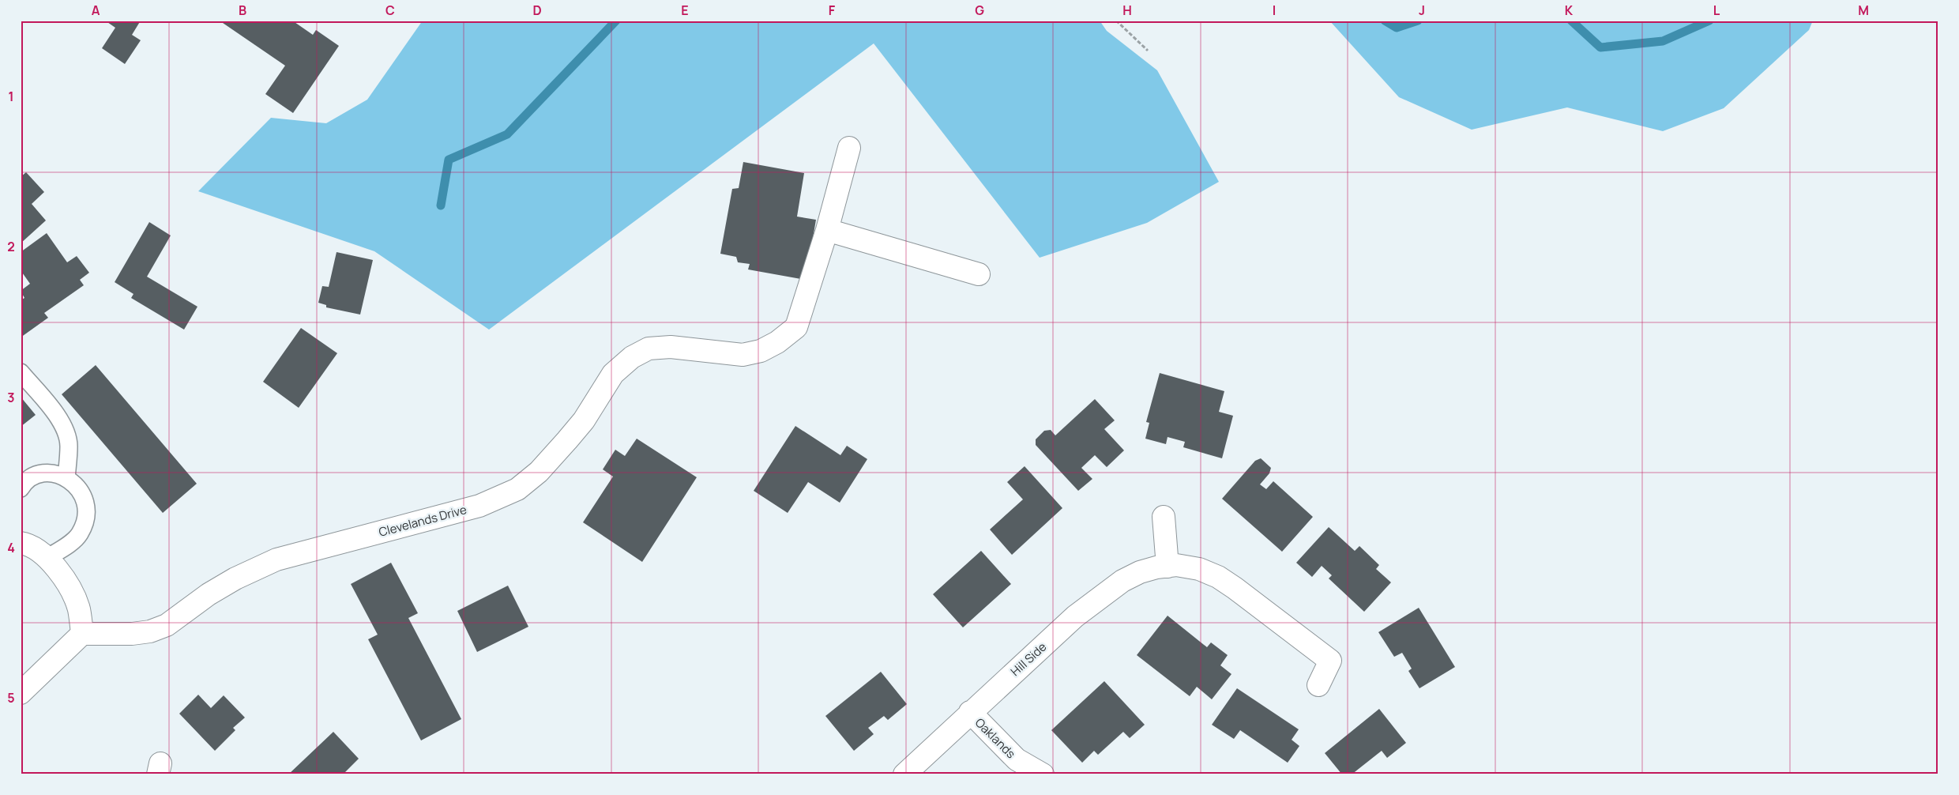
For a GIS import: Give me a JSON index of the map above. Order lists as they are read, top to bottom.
{
  "streets": {
    "street": ["Clevelands Drive", "Hill Side", "Oaklands"]
  },
  "crossings": [
    ["Hill Side", "Oaklands"]
  ],
  "grid": {
    "columns": [
      "A",
      "B",
      "C",
      "D",
      "E",
      "F",
      "G",
      "H",
      "I",
      "J",
      "K",
      "L",
      "M"
    ],
    "rows": [
      "1",
      "2",
      "3",
      "4",
      "5"
    ]
  }
}
